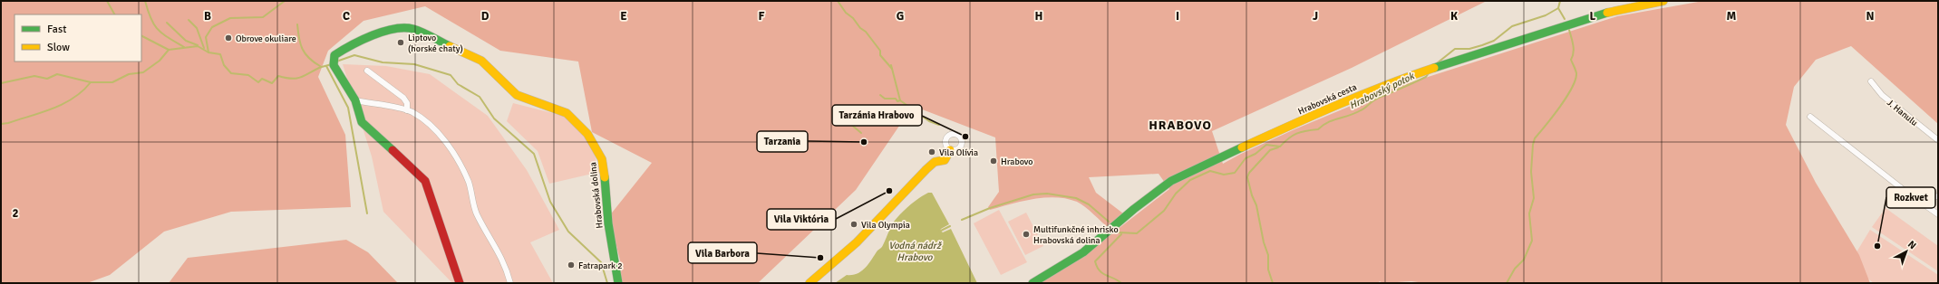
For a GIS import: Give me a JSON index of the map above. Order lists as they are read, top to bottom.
{
  "streets": {
    "street": ["Hrabovská cesta", "J. Hanulu", "Hrabovská dolina"]
  },
  "districts": ["HRABOVO"],
  "water": ["Hrabovský potok", "Vodná nádrž Hrabovo"],
  "places": [
    "Obrove okuliare",
    "Liptovo (horské chaty)",
    "Tarzánia Hrabovo",
    "Tarzania",
    "Vila Olívia",
    "Hrabovo",
    "Vila Viktória",
    "Vila Olympia",
    "Multifunkčné inhrisko Hrabovská dolina",
    "Rozkvet",
    "Vila Barbora",
    "Fatrapark 2"
  ],
  "legend": ["Fast", "Slow"],
  "north": "top right",
  "grid": {
    "columns": [
      "B",
      "C",
      "D",
      "E",
      "F",
      "G",
      "H",
      "I",
      "J",
      "K",
      "L",
      "M",
      "N"
    ],
    "rows": ["2"]
  }
}
